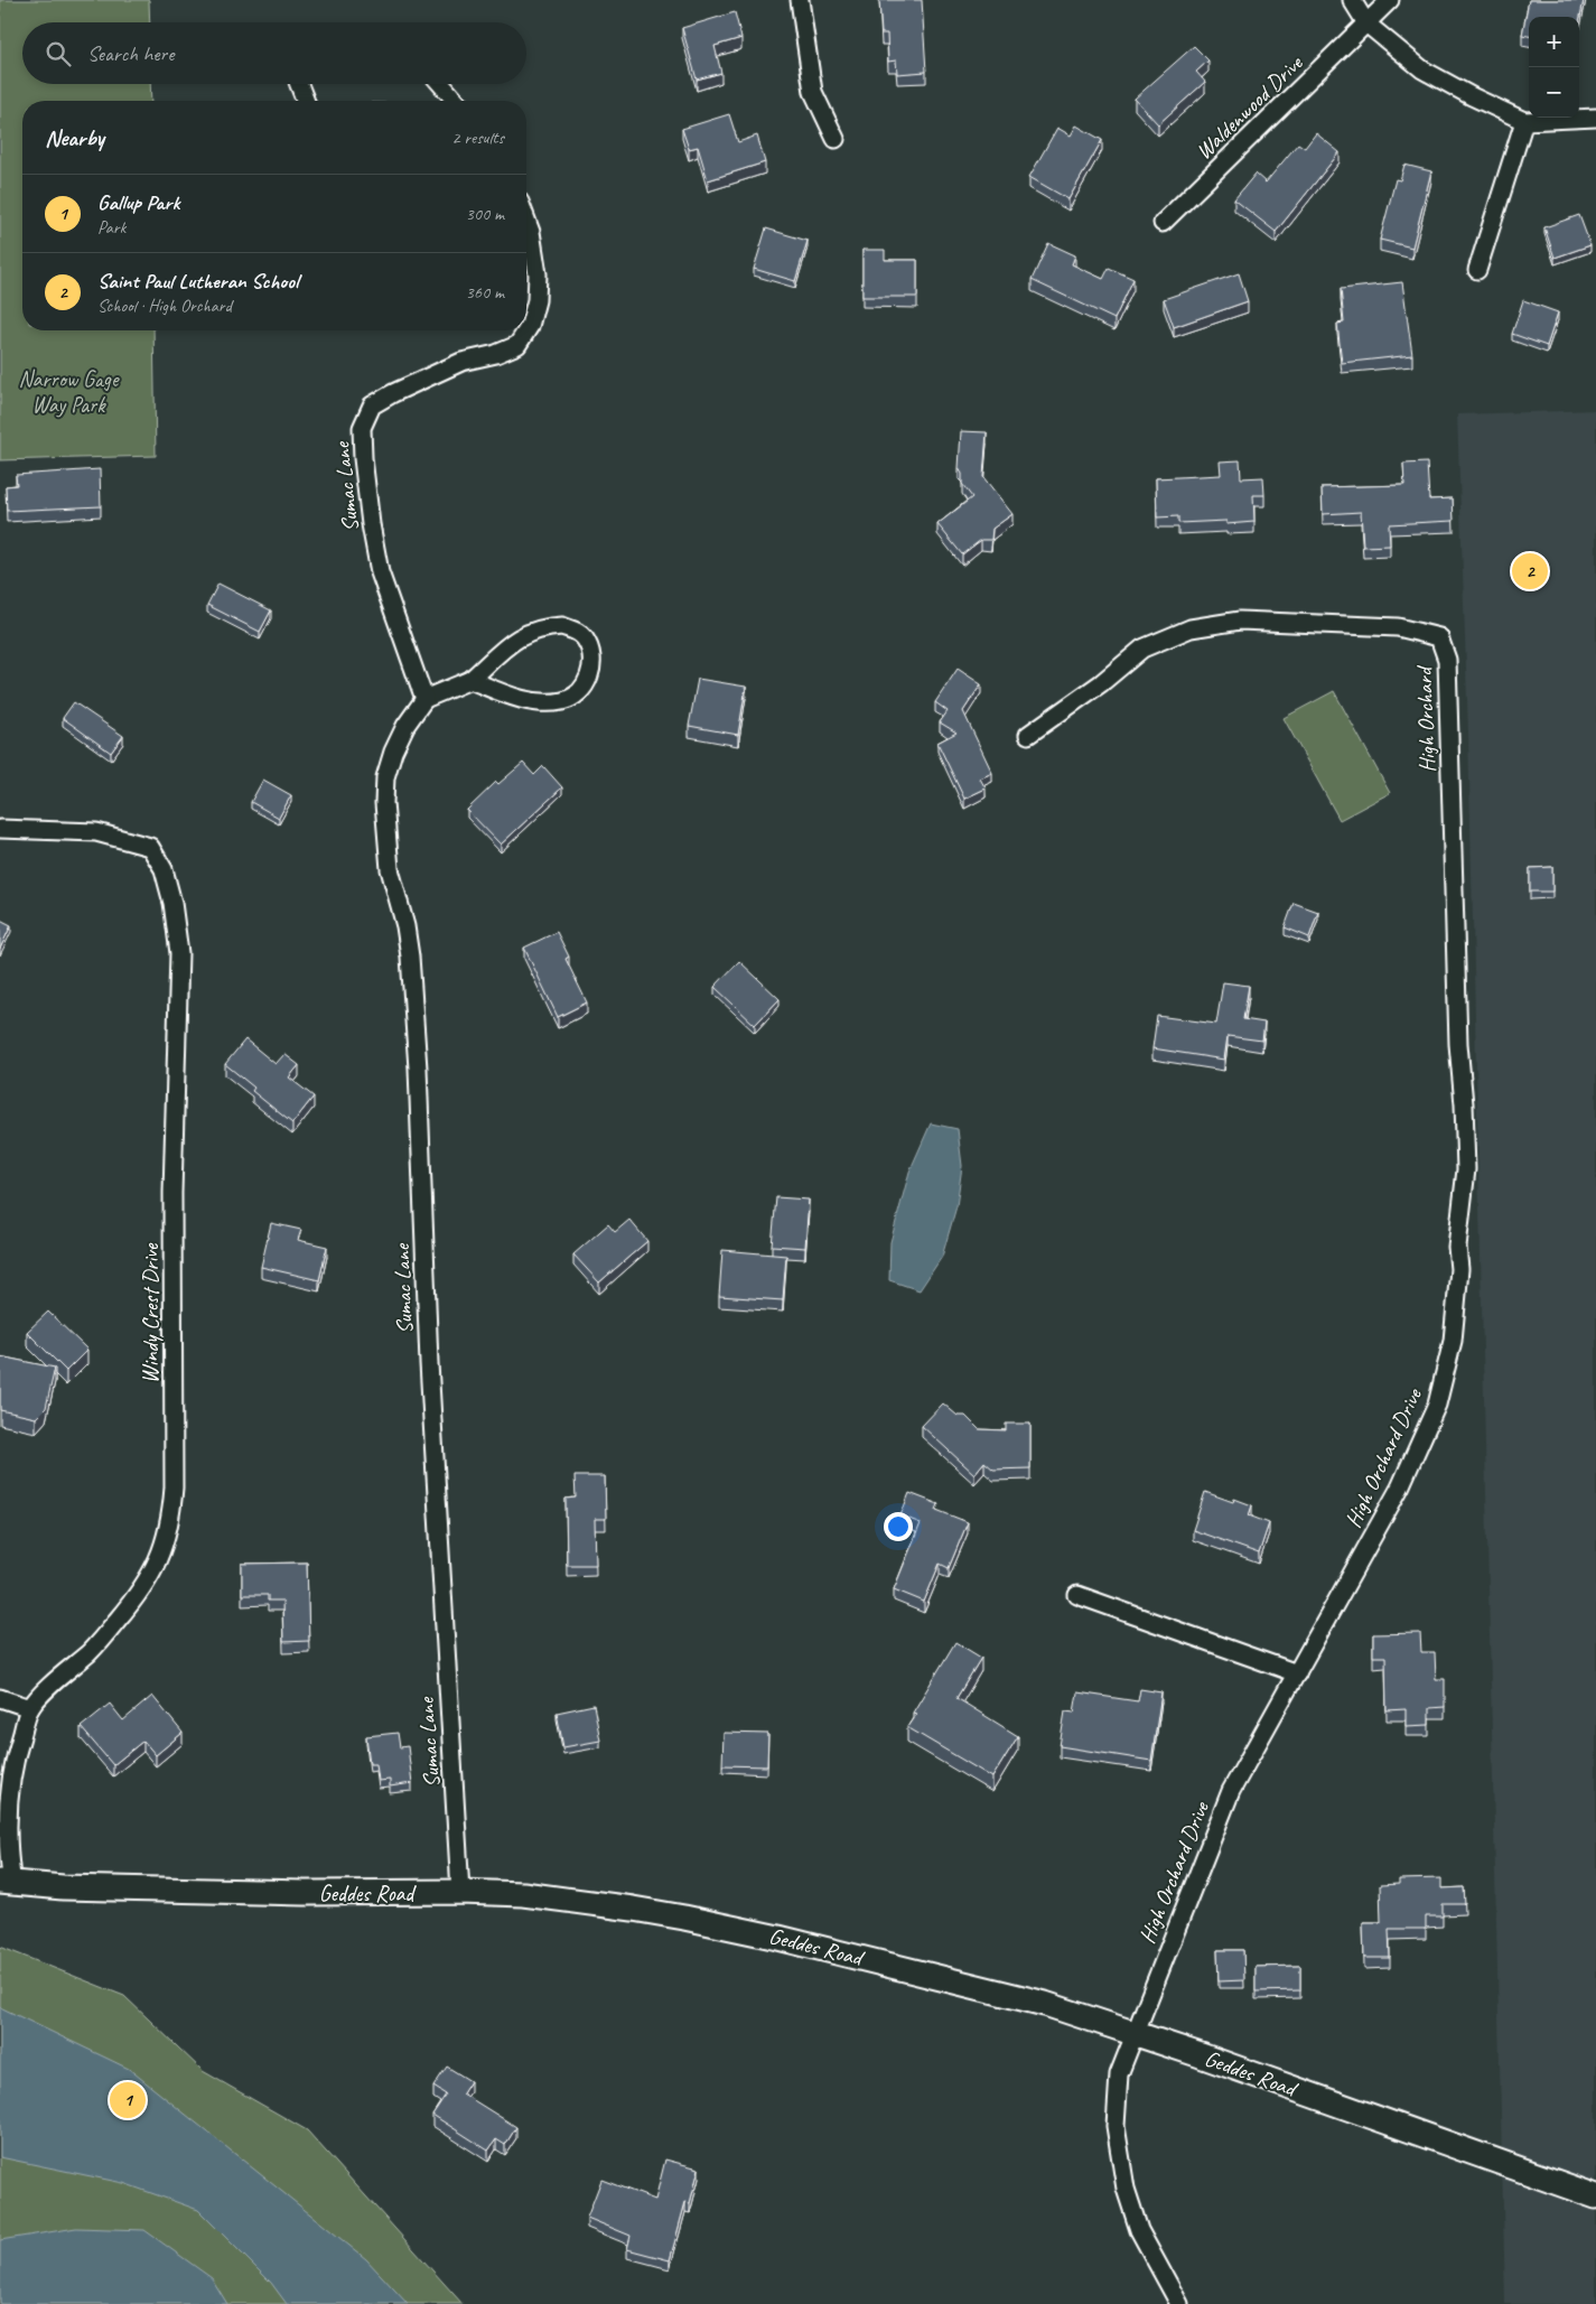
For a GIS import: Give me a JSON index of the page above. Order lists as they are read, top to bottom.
{
  "streets": {
    "main road": ["Geddes Road"],
    "street": [
      "Waldenwood Drive",
      "Sumac Lane",
      "High Orchard",
      "Windy Crest Drive",
      "High Orchard Drive"
    ]
  },
  "crossings": [
    ["Sumac Lane", "Geddes Road"],
    ["High Orchard", "High Orchard Drive"],
    ["Windy Crest Drive", "Geddes Road"],
    ["High Orchard Drive", "Geddes Road"]
  ],
  "parks": ["Narrow Gage Way Park"],
  "page": {
    "map_buttons": ["+", "−"],
    "search": "Search here",
    "heading": ["Nearby", "2 results"],
    "list": [
      {
        "mark": "1",
        "name": "Gallup Park",
        "note": "Park",
        "value": "300 m"
      },
      {
        "mark": "2",
        "name": "Saint Paul Lutheran School",
        "note": "School · High Orchard",
        "value": "360 m"
      }
    ],
    "pins": ["2", "1"]
  }
}
